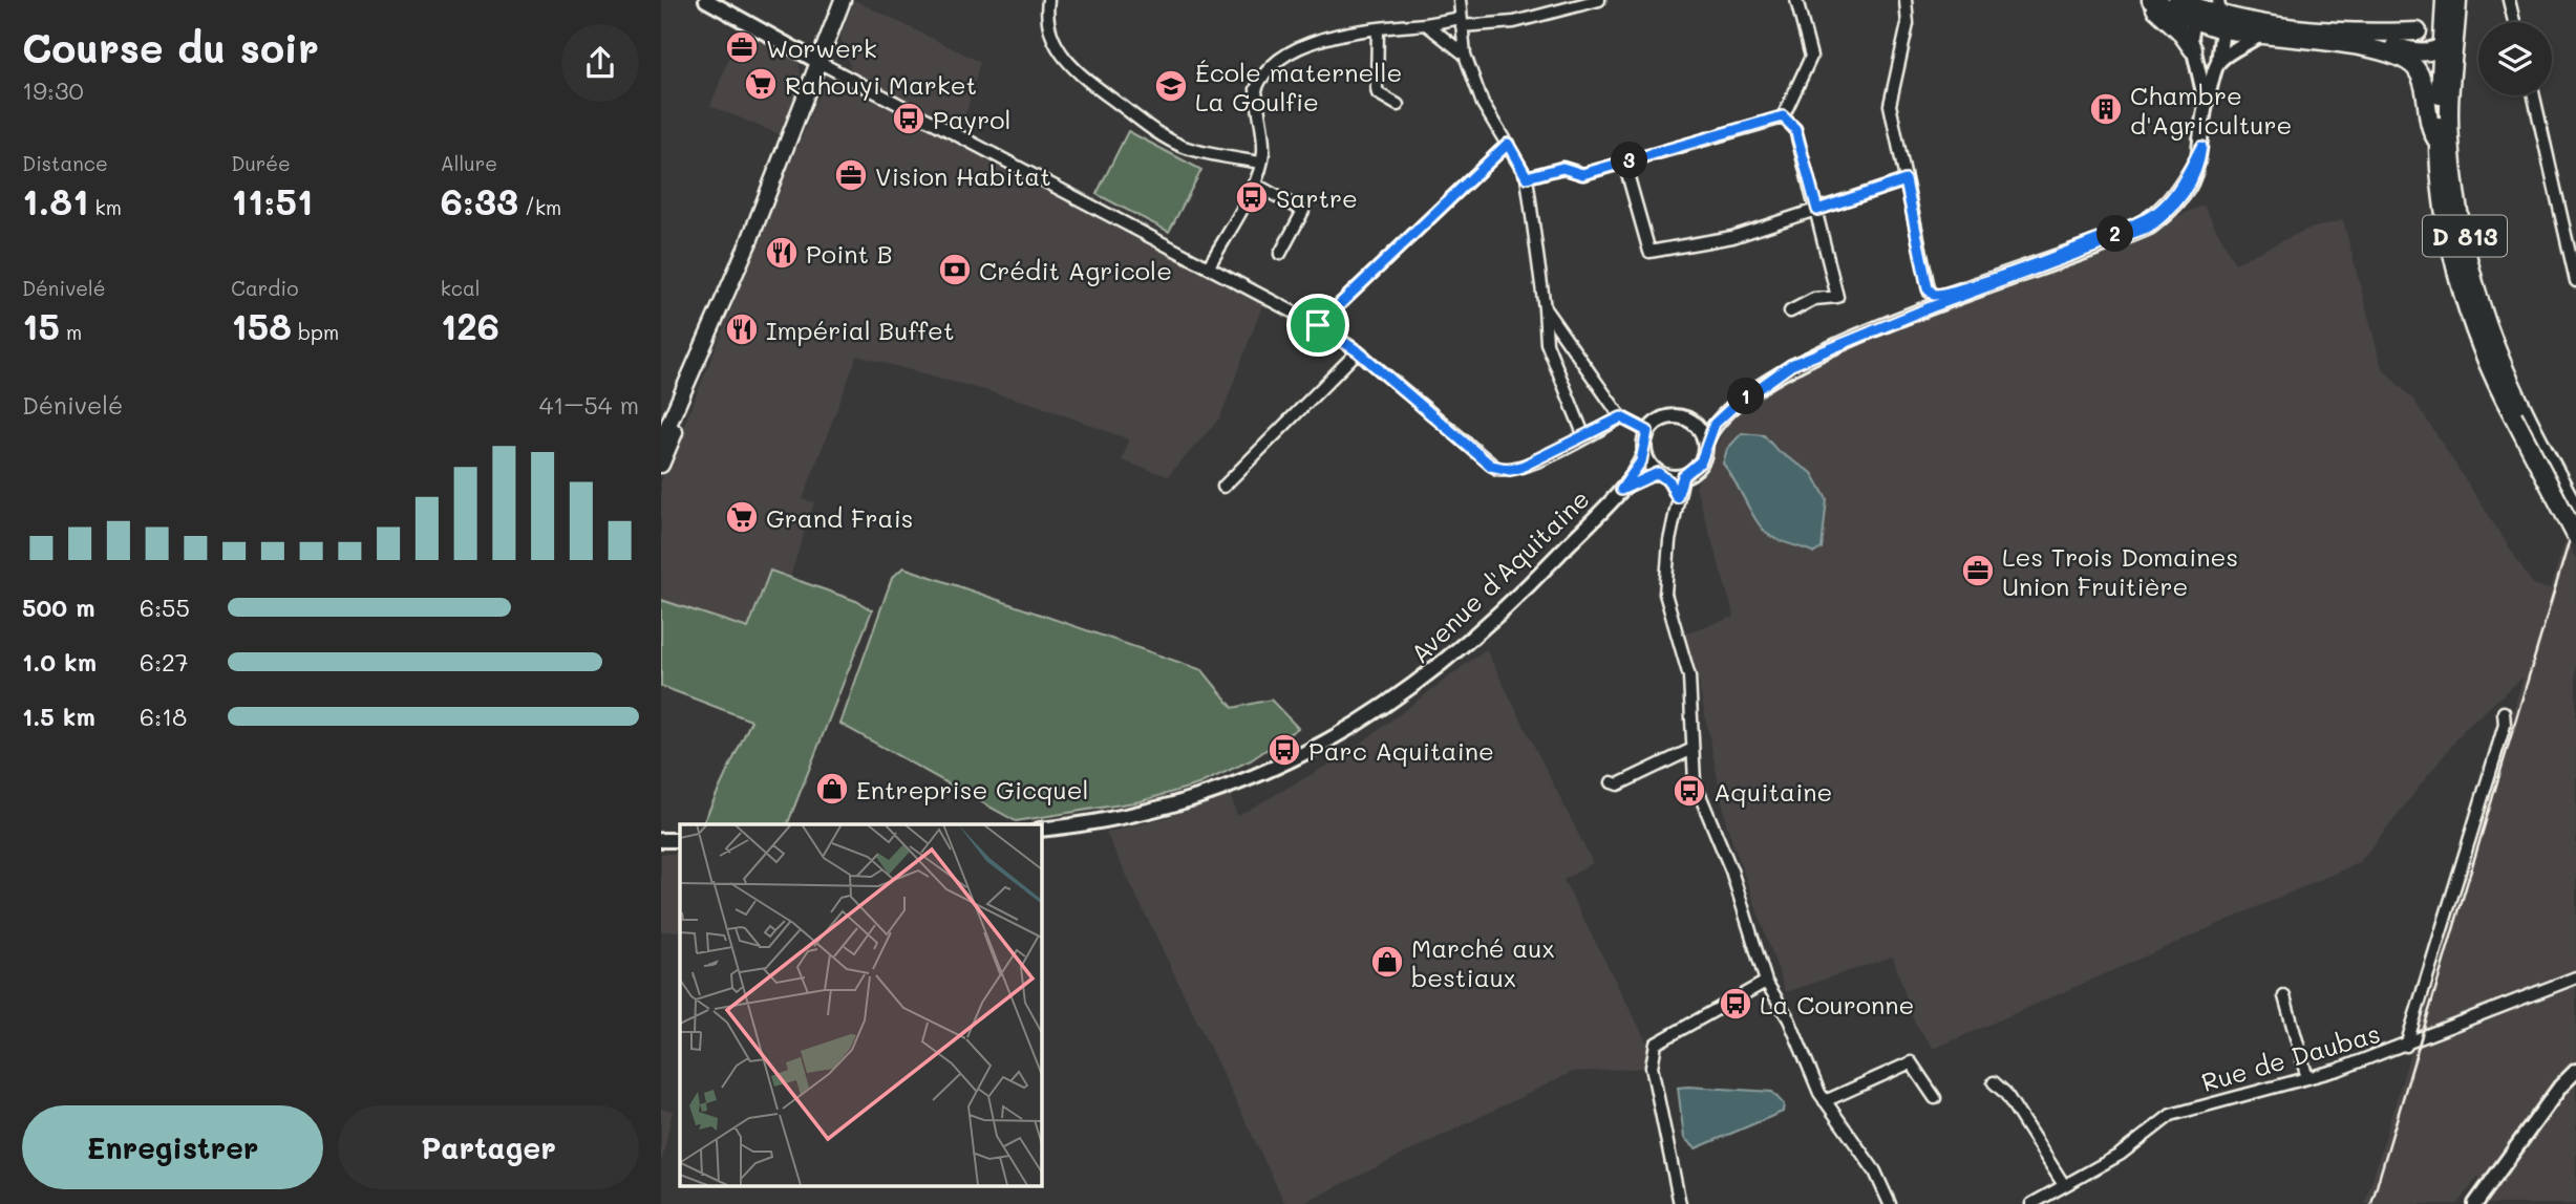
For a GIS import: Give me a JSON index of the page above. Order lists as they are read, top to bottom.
{
  "streets": {
    "main road": ["D 813"],
    "street": ["Avenue d'Aquitaine", "Rue de Daubas"]
  },
  "places": {
    "office": ["Worwerk", "Vision Habitat", "Les Trois Domaines Union Fruitière"],
    "supermarket": ["Rahouyi Market", "Grand Frais"],
    "school or university": ["École maternelle La Goulfie"],
    "building": ["Chambre d'Agriculture"],
    "bus stop": [
      "Payrol",
      "Sartre",
      "Parc Aquitaine",
      "Aquitaine",
      "La Couronne"
    ],
    "restaurant": ["Point B", "Impérial Buffet"],
    "bank": ["Crédit Agricole"],
    "shop": ["Entreprise Gicquel", "Marché aux bestiaux"]
  },
  "page": {
    "heading": ["Course du soir", "19:30"],
    "stats": [
      ["Distance", "1.81 km"],
      ["Durée", "11:51"],
      ["Allure", "6:33 /km"],
      ["Dénivelé", "15 m"],
      ["Cardio", "158 bpm"],
      ["kcal", "126"]
    ],
    "pins": ["3", "2", "1"],
    "chart": ["Dénivelé", "41–54 m"],
    "list": [
      {
        "name": "500 m",
        "note": "6:55"
      },
      {
        "name": "1.0 km",
        "note": "6:27"
      },
      {
        "name": "1.5 km",
        "note": "6:18"
      }
    ],
    "buttons": ["Enregistrer", "Partager"]
  }
}
